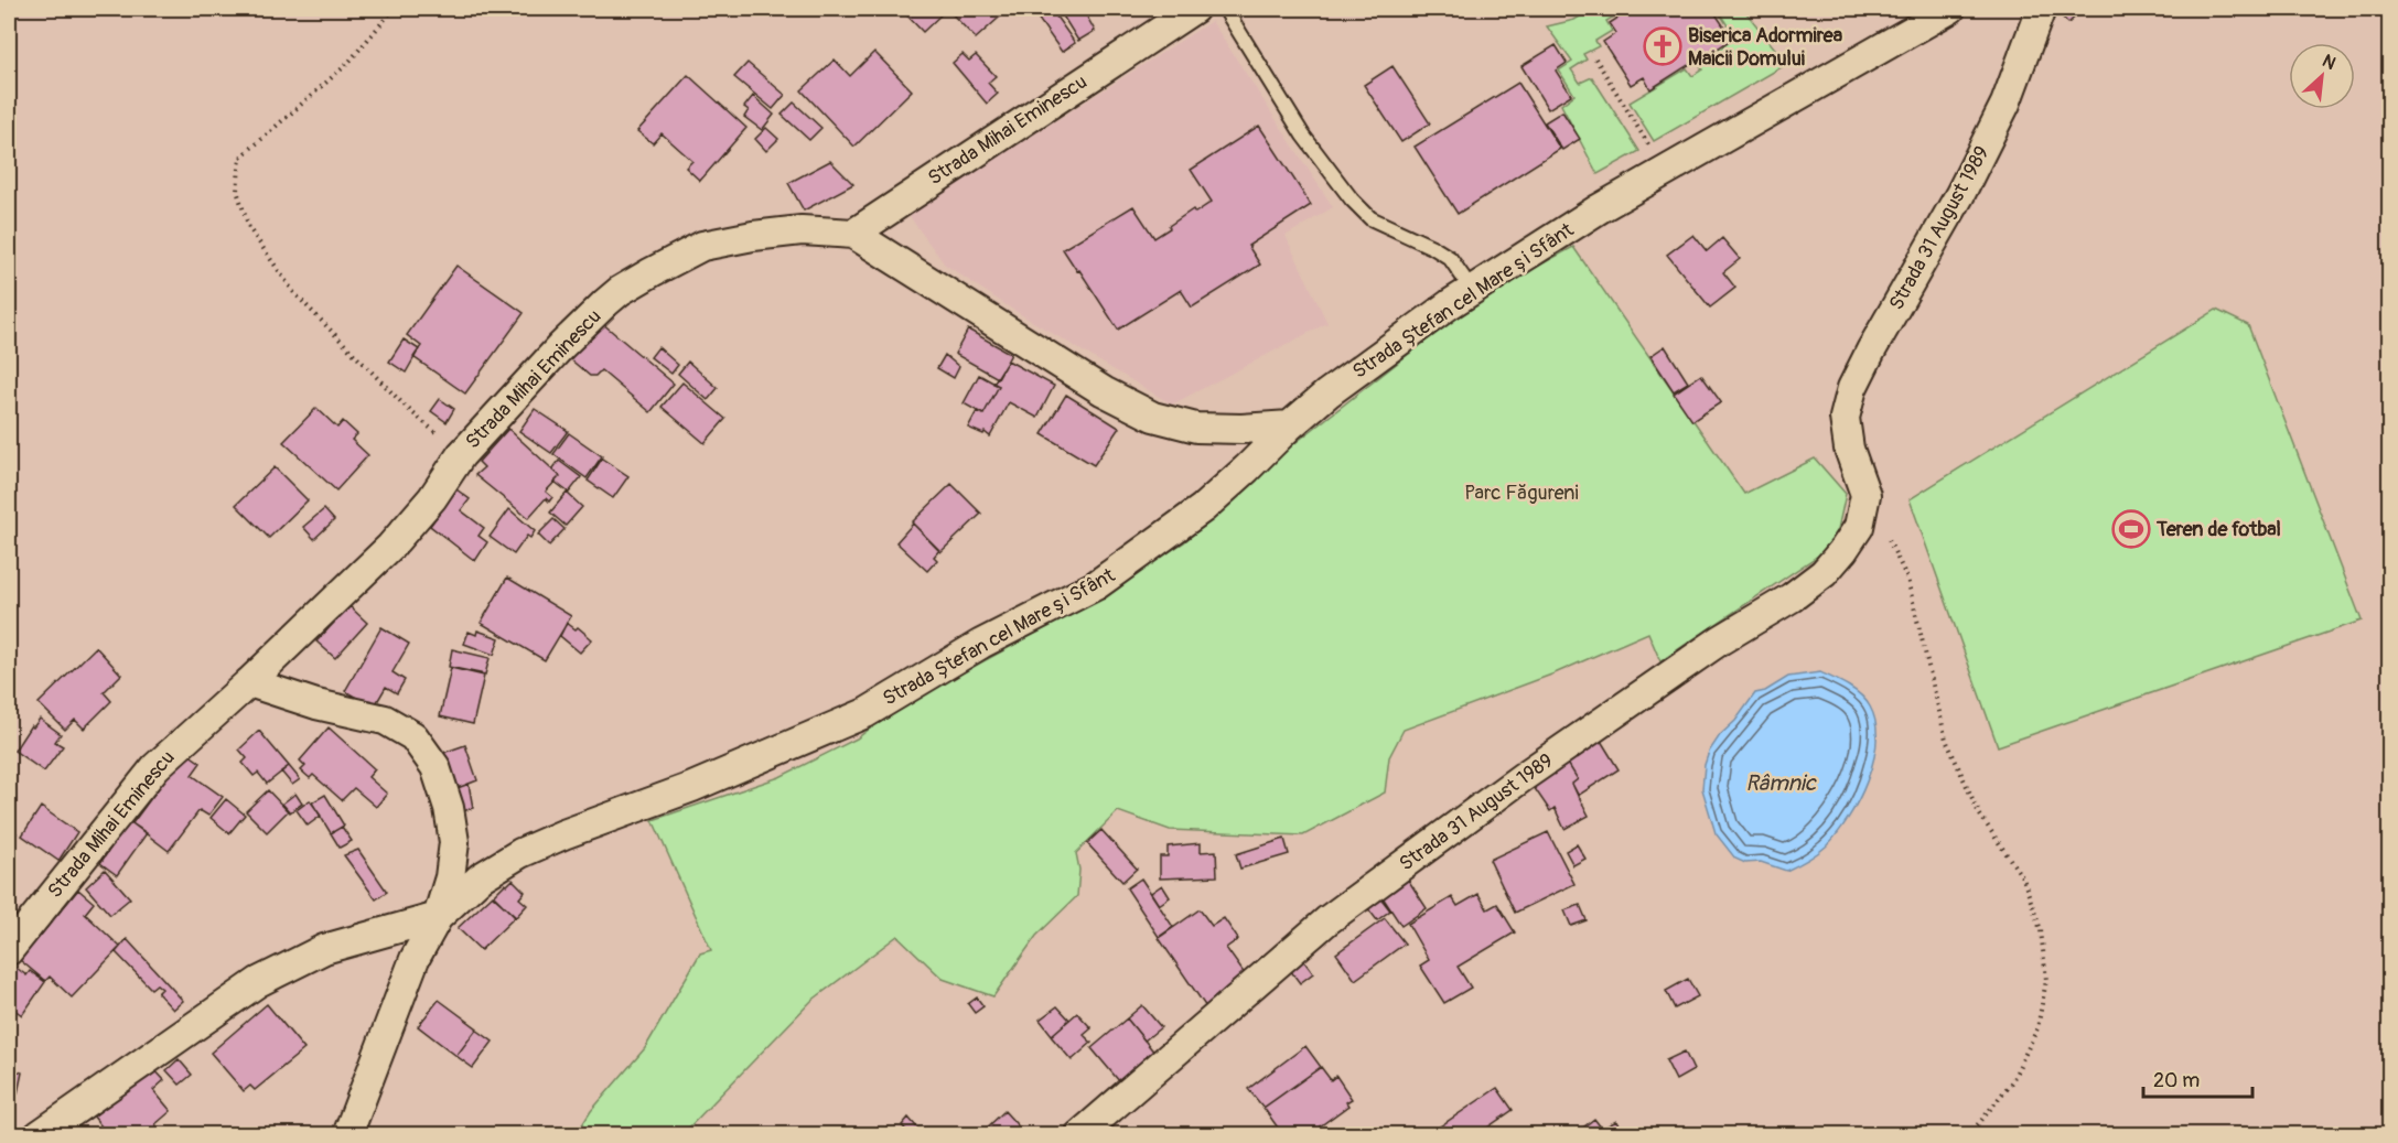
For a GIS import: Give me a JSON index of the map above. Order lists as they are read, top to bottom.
{
  "streets": {
    "street": ["Strada Mihai Eminescu", "Strada 31 August 1989", "Strada Ștefan cel Mare și Sfânt"]
  },
  "water": ["Râmnic"],
  "parks": ["Parc Făgureni"],
  "places": {
    "church": ["Biserica Adormirea Maicii Domului"],
    "sports": ["Teren de fotbal"]
  },
  "scale_bar": "20 m",
  "north": "top right"
}
